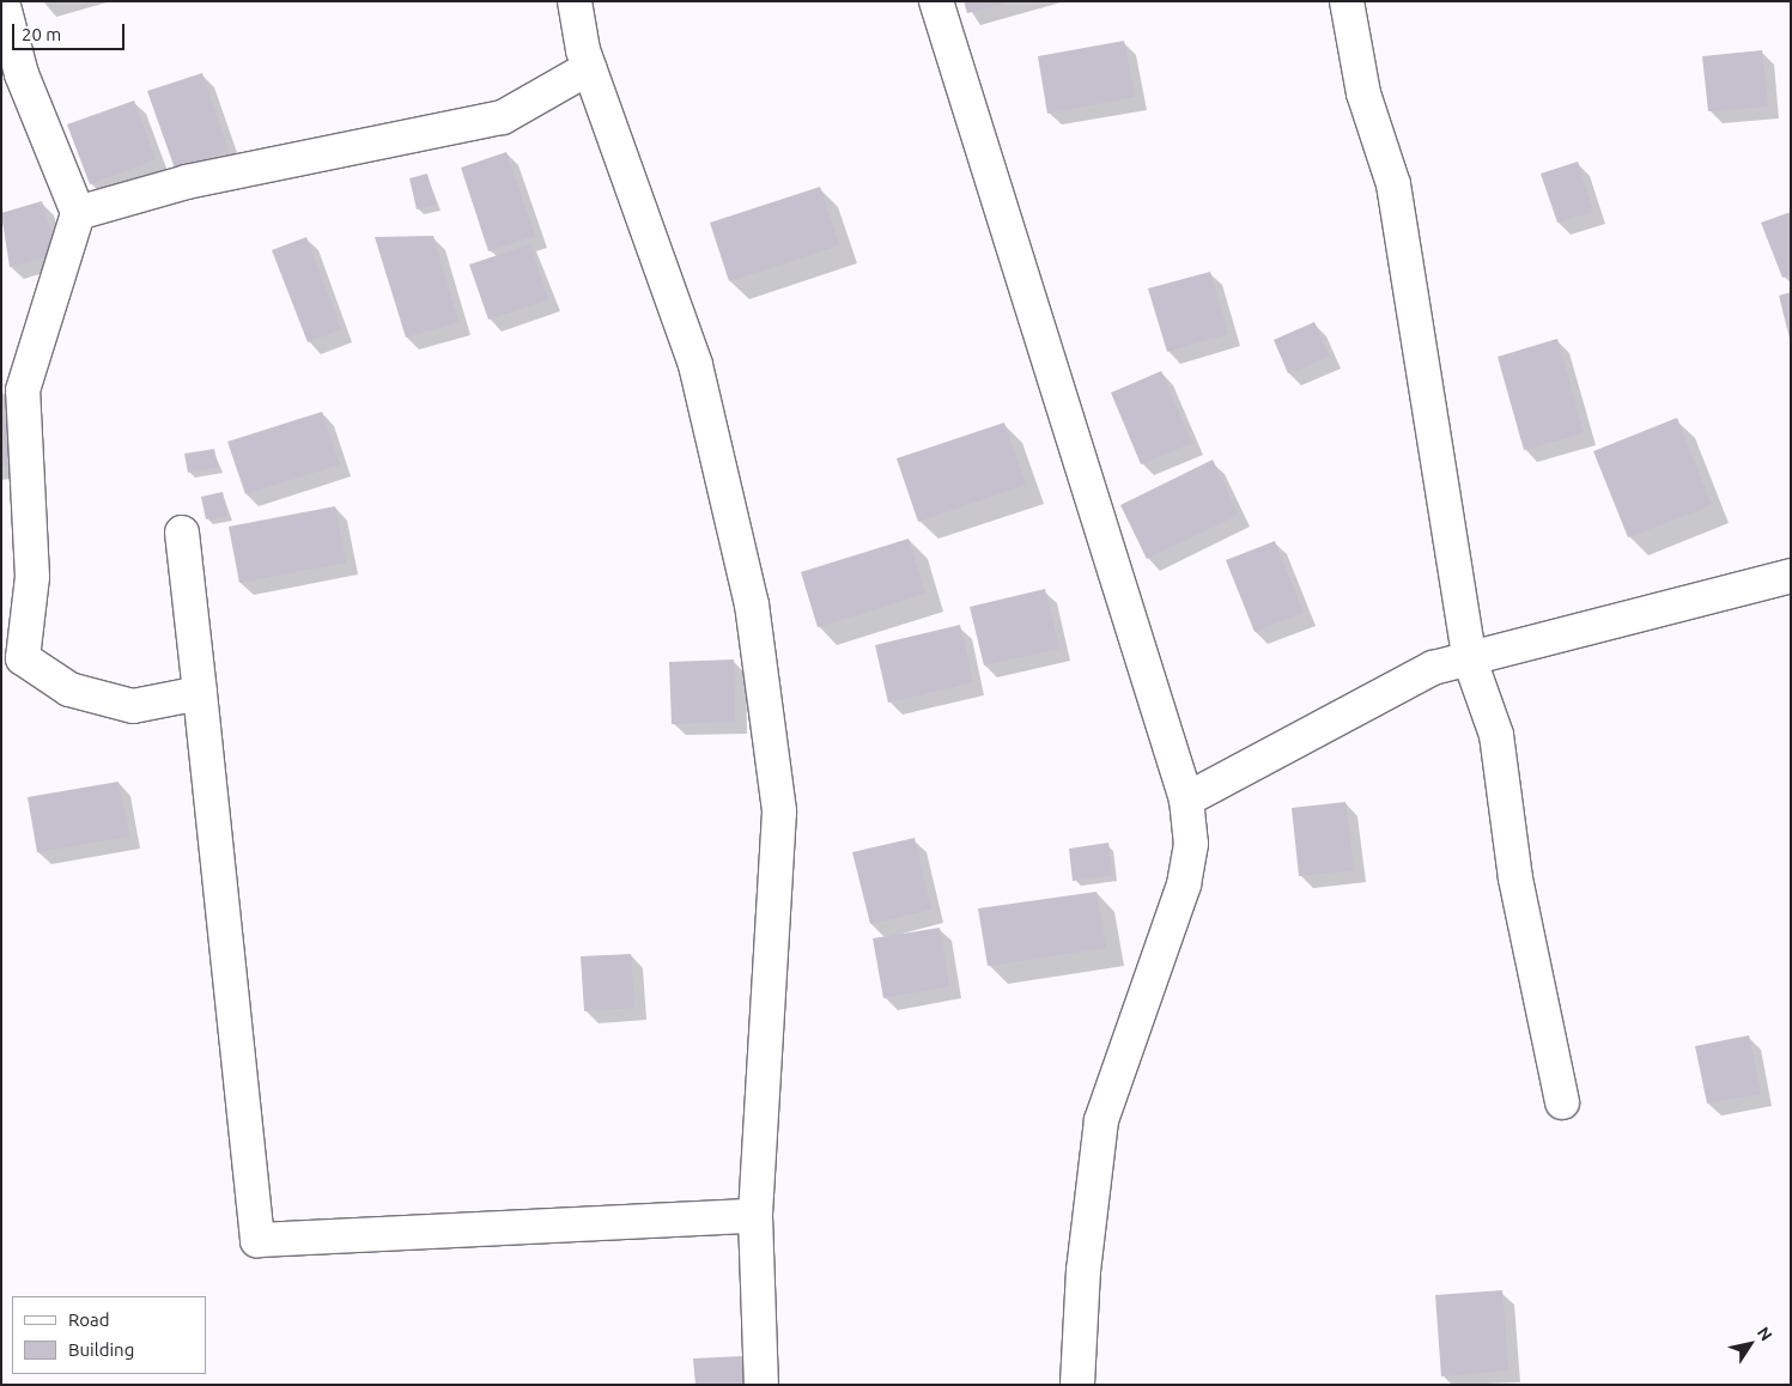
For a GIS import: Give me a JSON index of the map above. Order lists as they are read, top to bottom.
{
  "legend": ["Road", "Building"],
  "scale_bar": "20 m",
  "north": "top right"
}
